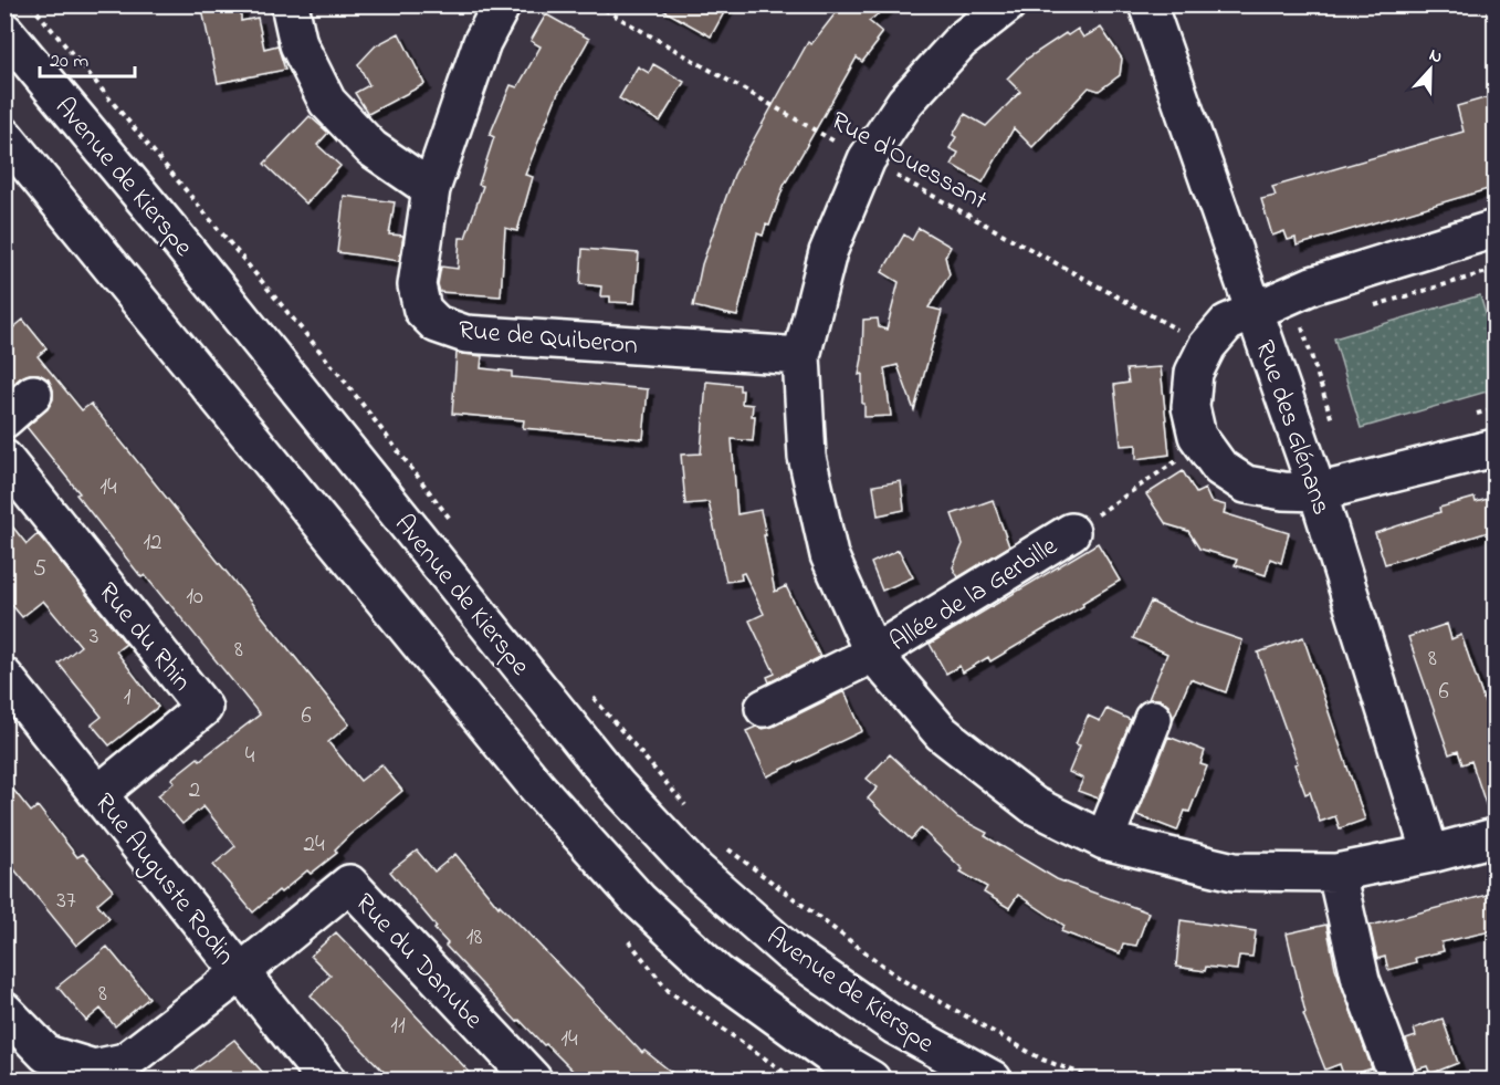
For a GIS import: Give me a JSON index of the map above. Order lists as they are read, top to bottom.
{
  "streets": {
    "street": [
      "Avenue de Kierspe",
      "Rue de Quiberon",
      "Rue des Glénans",
      "Allée de la Gerbille",
      "Rue du Rhin",
      "Rue Auguste Rodin",
      "Rue du Danube"
    ],
    "path": ["Rue d'Ouessant"]
  },
  "crossings": [
    ["Rue du Rhin", "Rue Auguste Rodin"],
    ["Rue Auguste Rodin", "Rue du Danube"]
  ],
  "house_numbers": [
    "14",
    "12",
    "5",
    "10",
    "3",
    "8",
    "8",
    "6",
    "1",
    "6",
    "4",
    "2",
    "24",
    "37",
    "18",
    "8",
    "11",
    "14"
  ],
  "scale_bar": "20 m",
  "north": "top"
}
